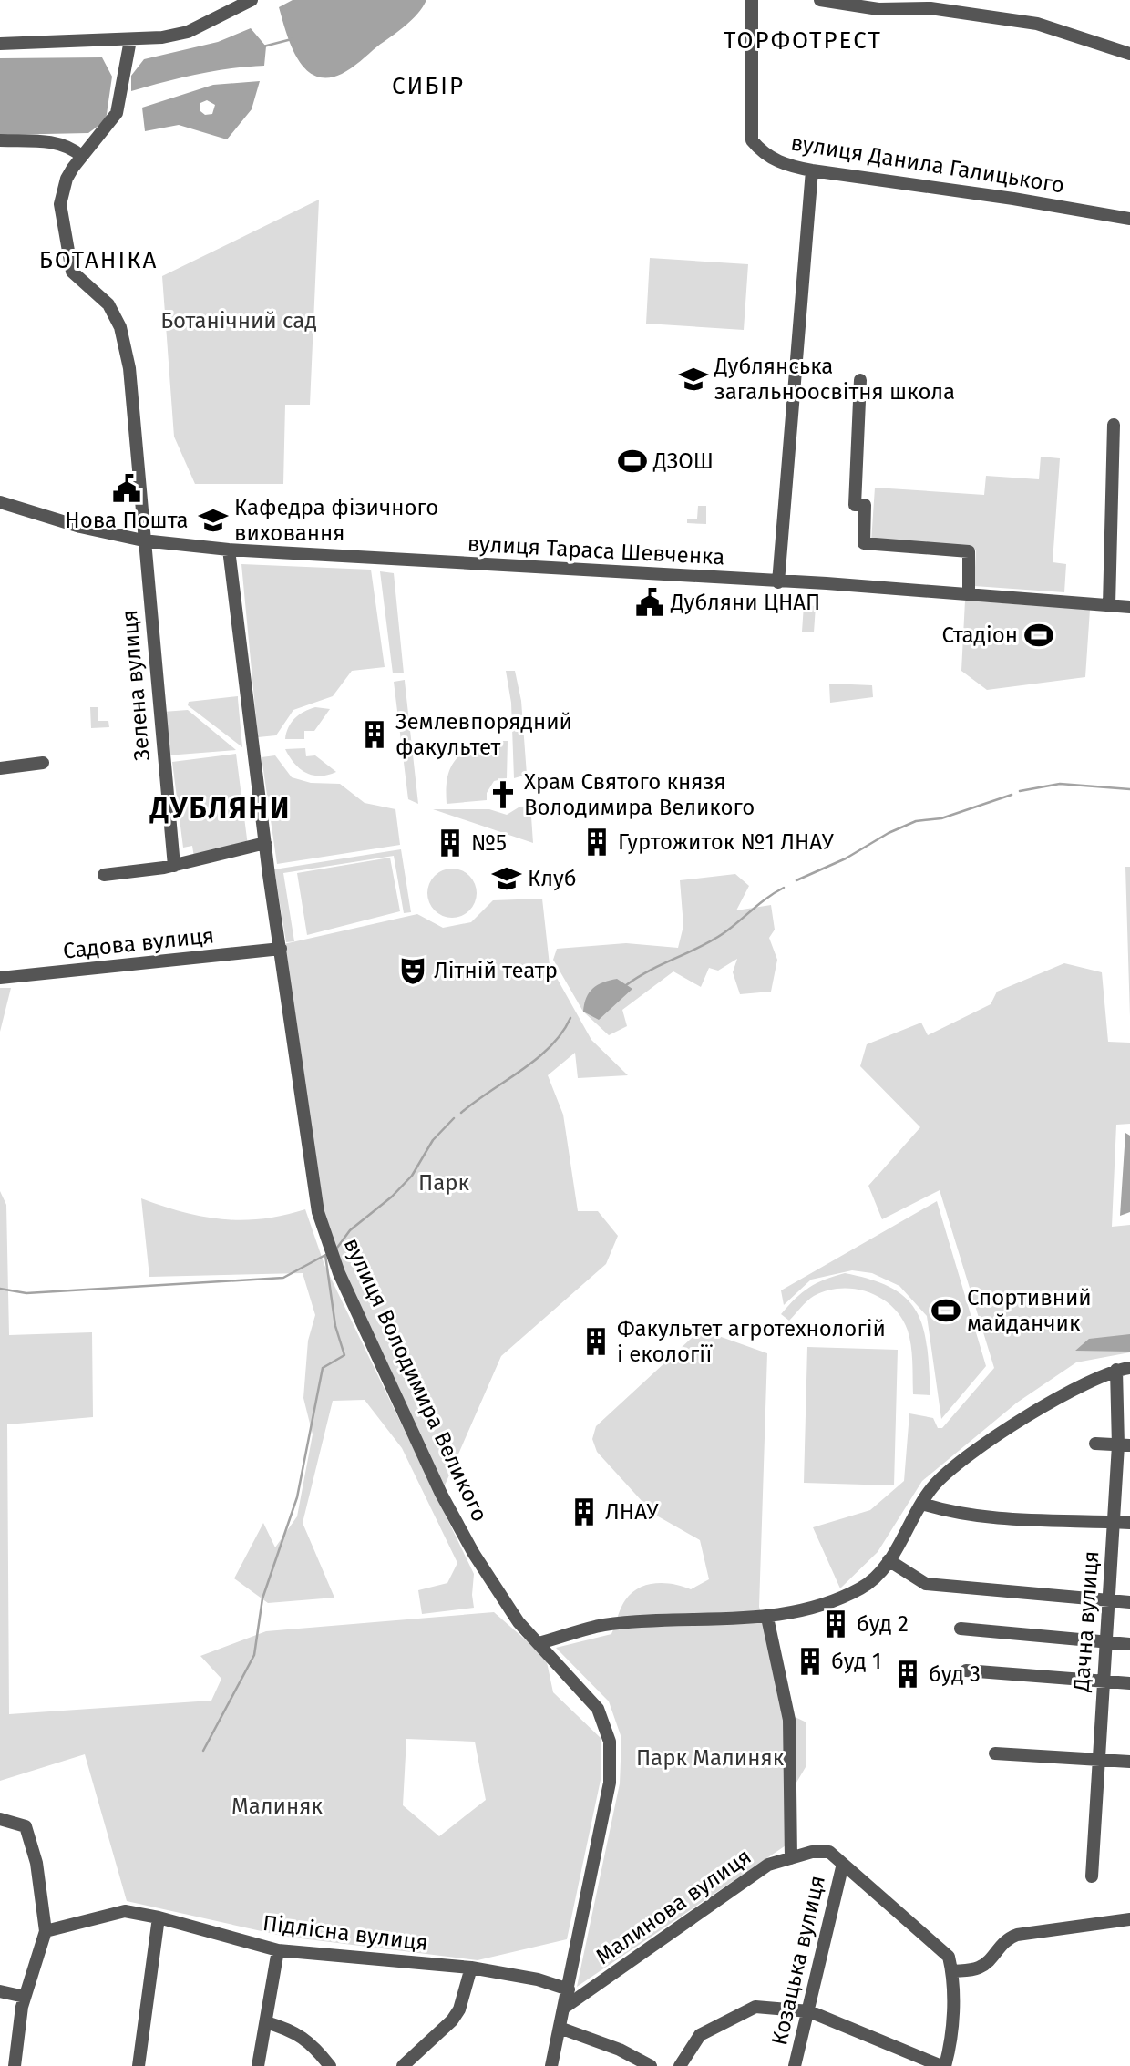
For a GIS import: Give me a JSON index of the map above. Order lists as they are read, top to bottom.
{
  "streets": {
    "street": [
      "вулиця Данила Галицького",
      "вулиця Тараса Шевченка",
      "Зелена вулиця",
      "Садова вулиця",
      "вулиця Володимира Великого",
      "Дачна вулиця",
      "Малинова вулиця",
      "Підлісна вулиця",
      "Козацька вулиця"
    ]
  },
  "crossings": [
    ["вулиця Тараса Шевченка", "Зелена вулиця"],
    ["вулиця Тараса Шевченка", "вулиця Володимира Великого"],
    ["Садова вулиця", "вулиця Володимира Великого"],
    ["вулиця Володимира Великого", "Дачна вулиця"],
    ["вулиця Володимира Великого", "Малинова вулиця"],
    ["вулиця Володимира Великого", "Підлісна вулиця"],
    ["Малинова вулиця", "Козацька вулиця"]
  ],
  "districts": [
    "ТОРФОТРЕСТ",
    "СИБІР",
    "БОТАНІКА",
    "ДУБЛЯНИ"
  ],
  "parks": [
    "Ботанічний сад",
    "Парк",
    "Парк Малиняк",
    "Малиняк"
  ],
  "places": {
    "school or university": ["Дублянська загальноосвітня школа", "Кафедра фізичного виховання", "Клуб"],
    "sports": ["ДЗОШ", "Стадіон", "Спортивний майданчик"],
    "public building": ["Нова Пошта", "Дубляни ЦНАП"],
    "building": [
      "Землевпорядний факультет",
      "Гуртожиток №1 ЛНАУ",
      "№5",
      "Факультет агротехнологій і екології",
      "ЛНАУ",
      "буд 2",
      "буд 1",
      "буд 3"
    ],
    "church": ["Храм Святого князя Володимира Великого"],
    "theatre": ["Літній театр"]
  }
}
